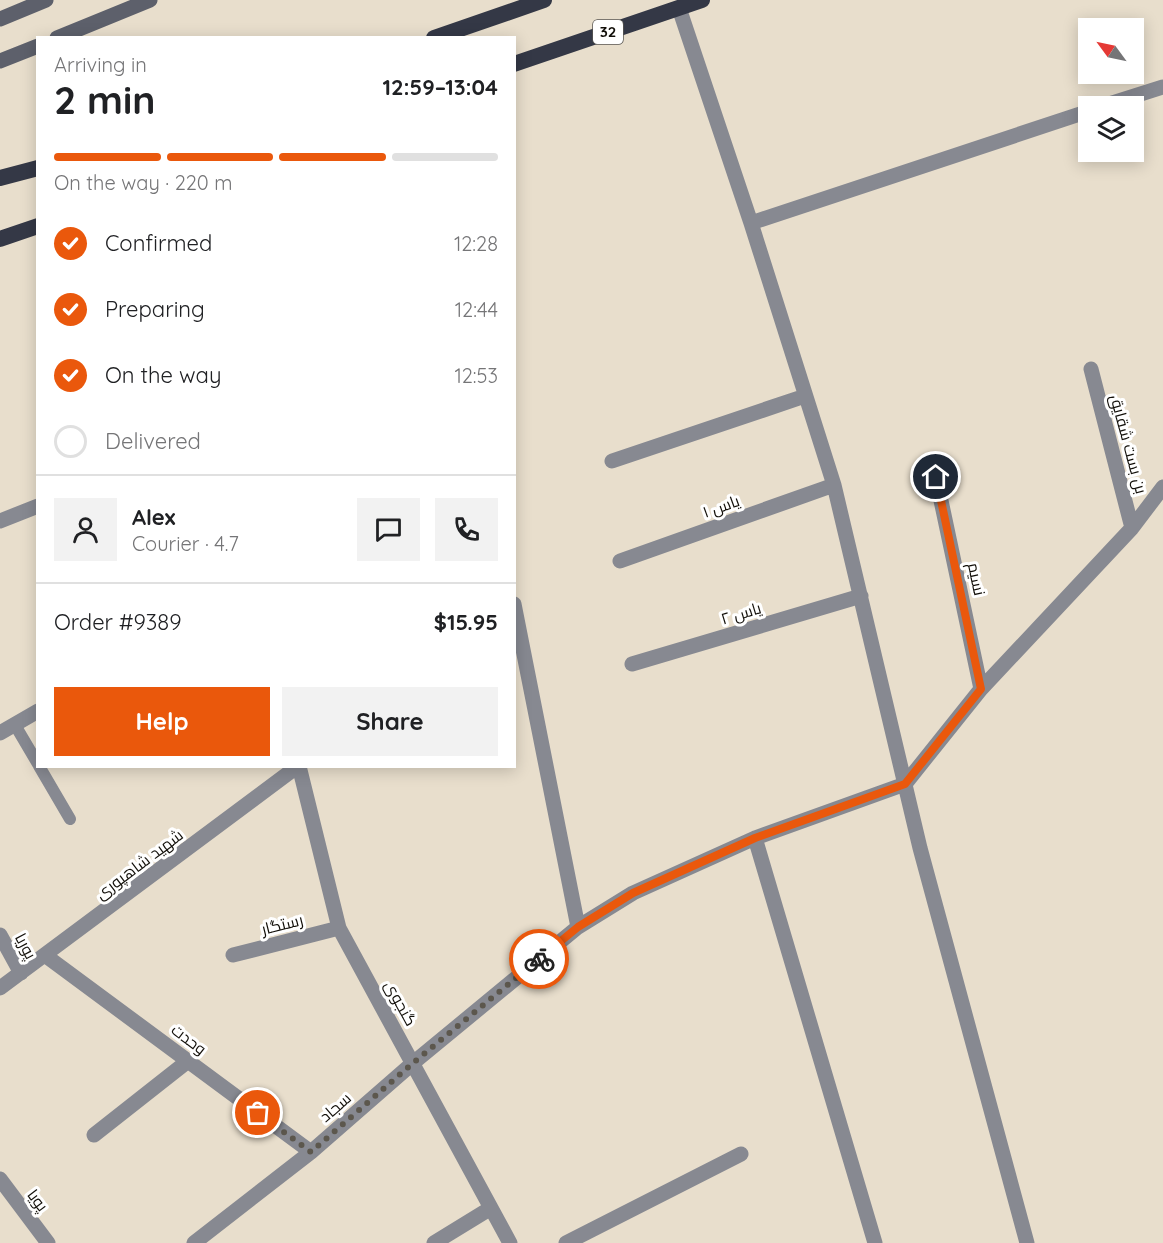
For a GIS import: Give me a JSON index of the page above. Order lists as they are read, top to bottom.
{
  "streets": {
    "highway": ["32"],
    "street": [
      "بن بست شقایق",
      "یاس ۱",
      "نسیم",
      "یاس ۲",
      "شهید شاهپوری",
      "رستگار",
      "پوریا",
      "گنجوی",
      "وحدت",
      "سجاد",
      "پویا"
    ]
  },
  "crossings": [
    ["شهید شاهپوری", "پوریا"],
    ["شهید شاهپوری", "وحدت"],
    ["رستگار", "گنجوی"],
    ["گنجوی", "سجاد"],
    ["وحدت", "سجاد"]
  ],
  "north": "top left",
  "page": {
    "heading": ["2 min", "Arriving in", "12:59–13:04"],
    "panel": [
      "Alex",
      "Courier · 4.7",
      "Order #9389",
      "$15.95"
    ],
    "bar": "On the way · 220 m",
    "list": [
      ["Confirmed", "12:28"],
      ["Preparing", "12:44"],
      ["On the way", "12:53"],
      "Delivered"
    ],
    "buttons": ["Help", "Share"]
  }
}
